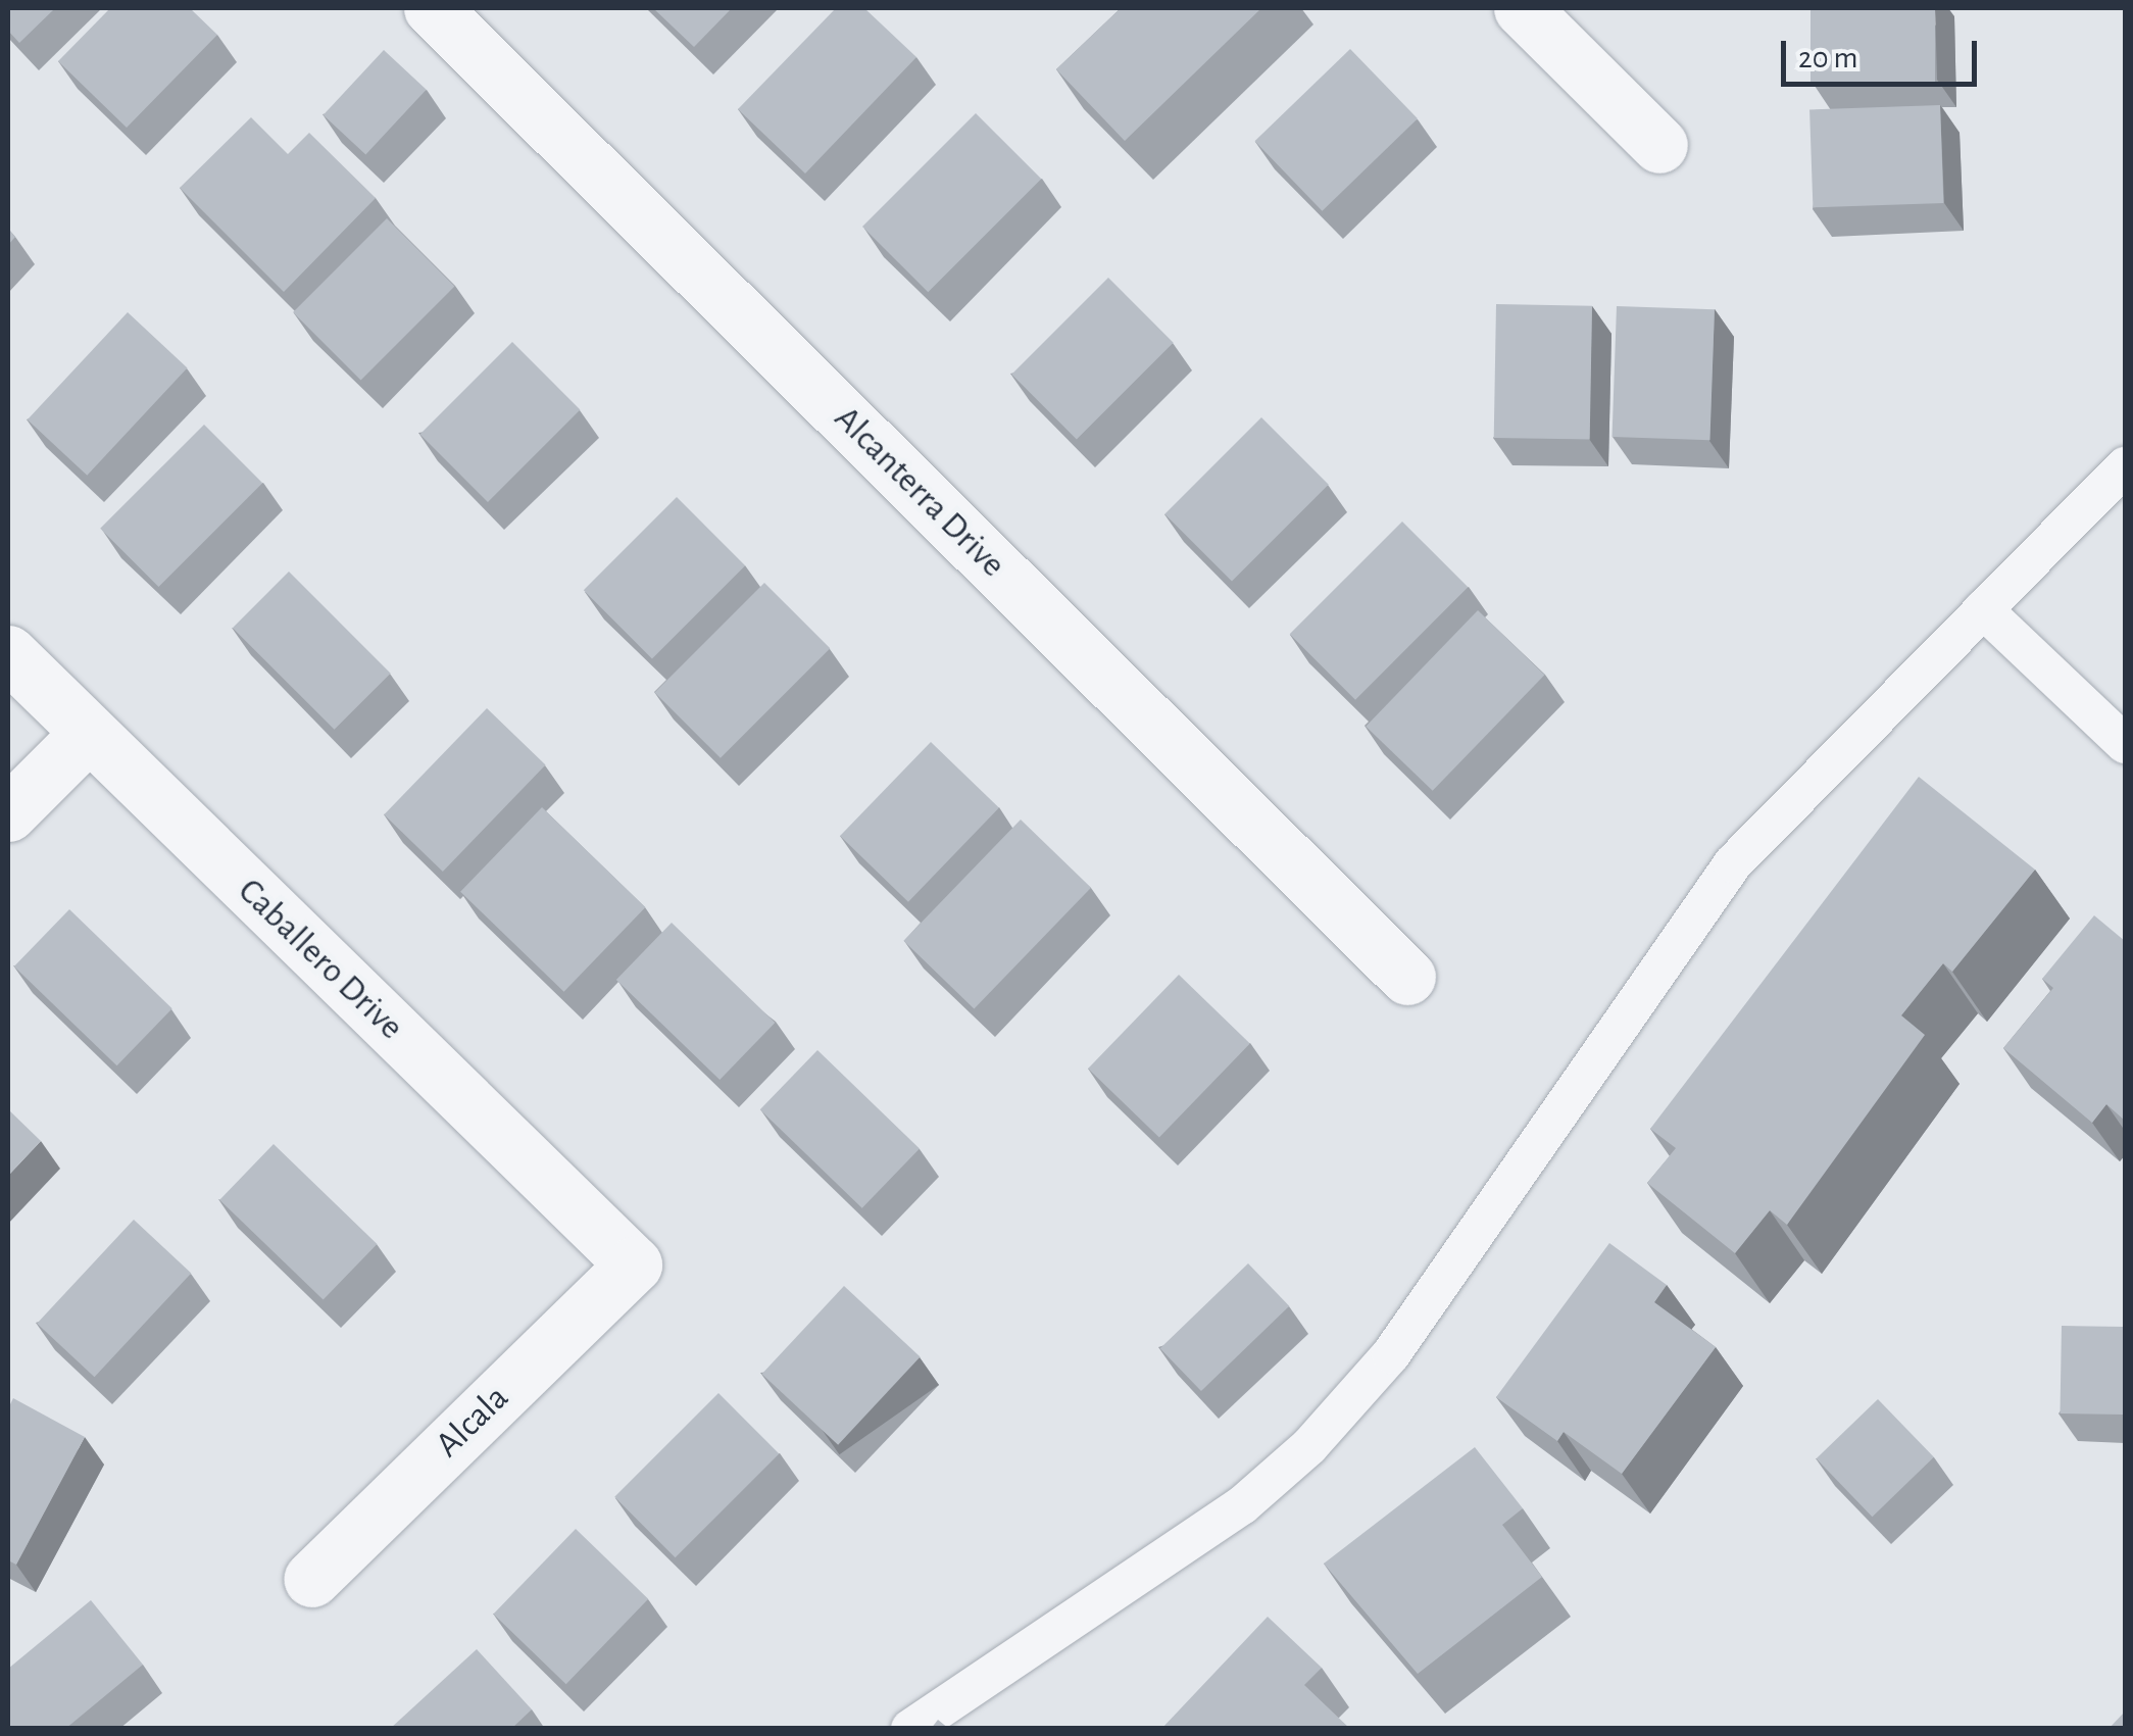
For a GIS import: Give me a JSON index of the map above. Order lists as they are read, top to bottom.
{
  "streets": {
    "street": ["Alcanterra Drive", "Caballero Drive", "Alcala"]
  },
  "crossings": [
    ["Caballero Drive", "Alcala"]
  ],
  "scale_bar": "20 m"
}
